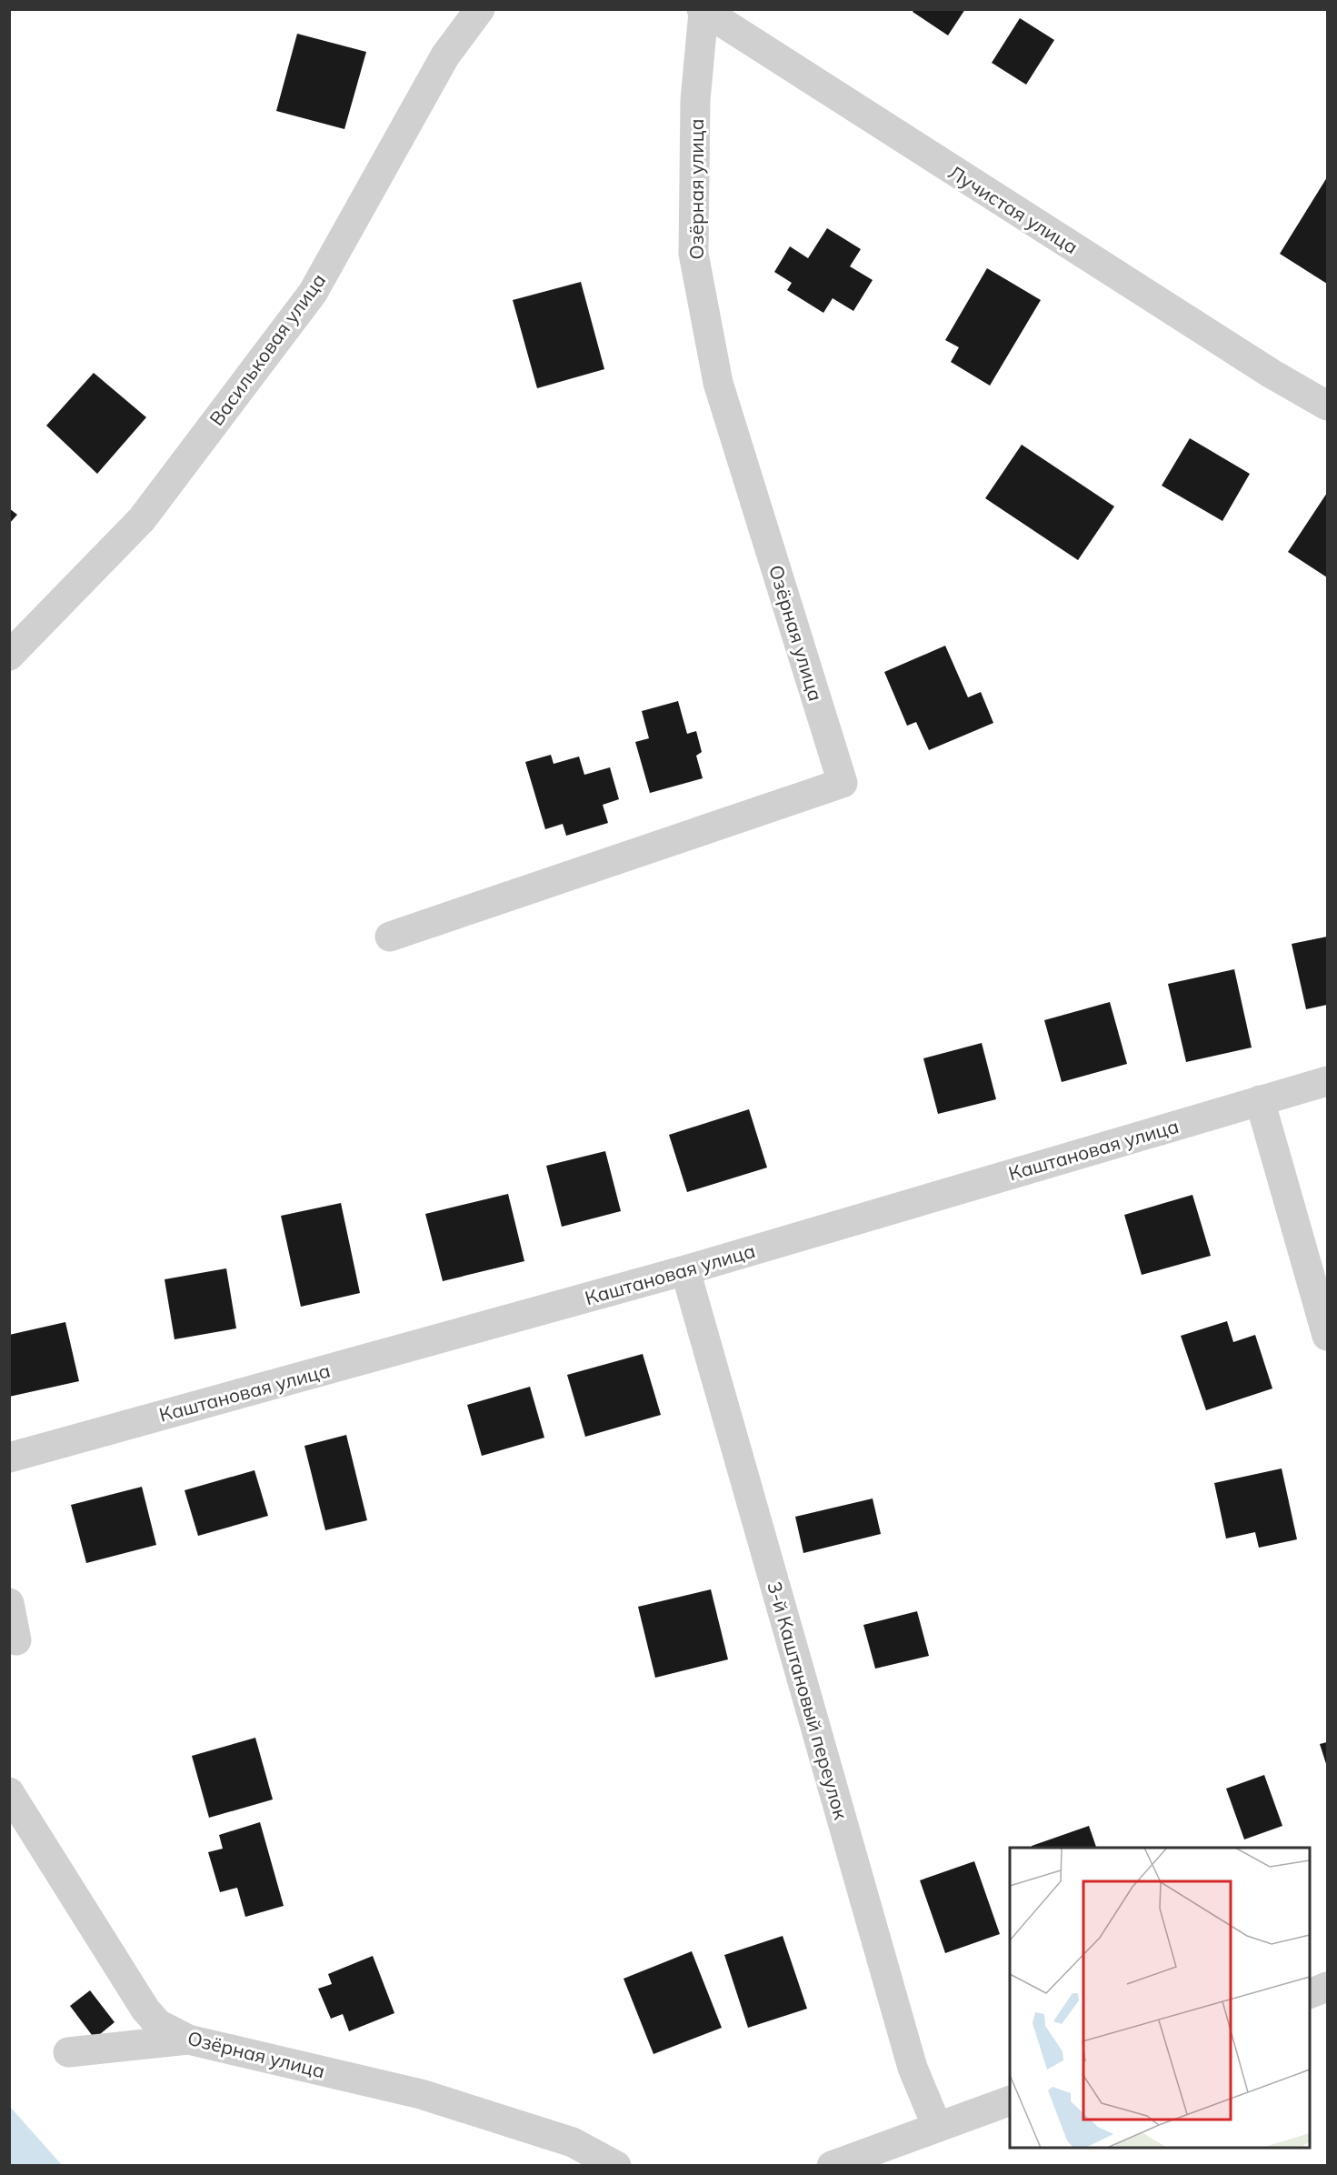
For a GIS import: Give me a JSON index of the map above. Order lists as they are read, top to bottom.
{
  "streets": {
    "street": [
      "Озёрная улица",
      "Лучистая улица",
      "Васильковая улица",
      "Каштановая улица",
      "3-й Каштановый переулок"
    ]
  },
  "crossings": [
    ["Озёрная улица", "Лучистая улица"],
    ["Каштановая улица", "3-й Каштановый переулок"]
  ]
}
